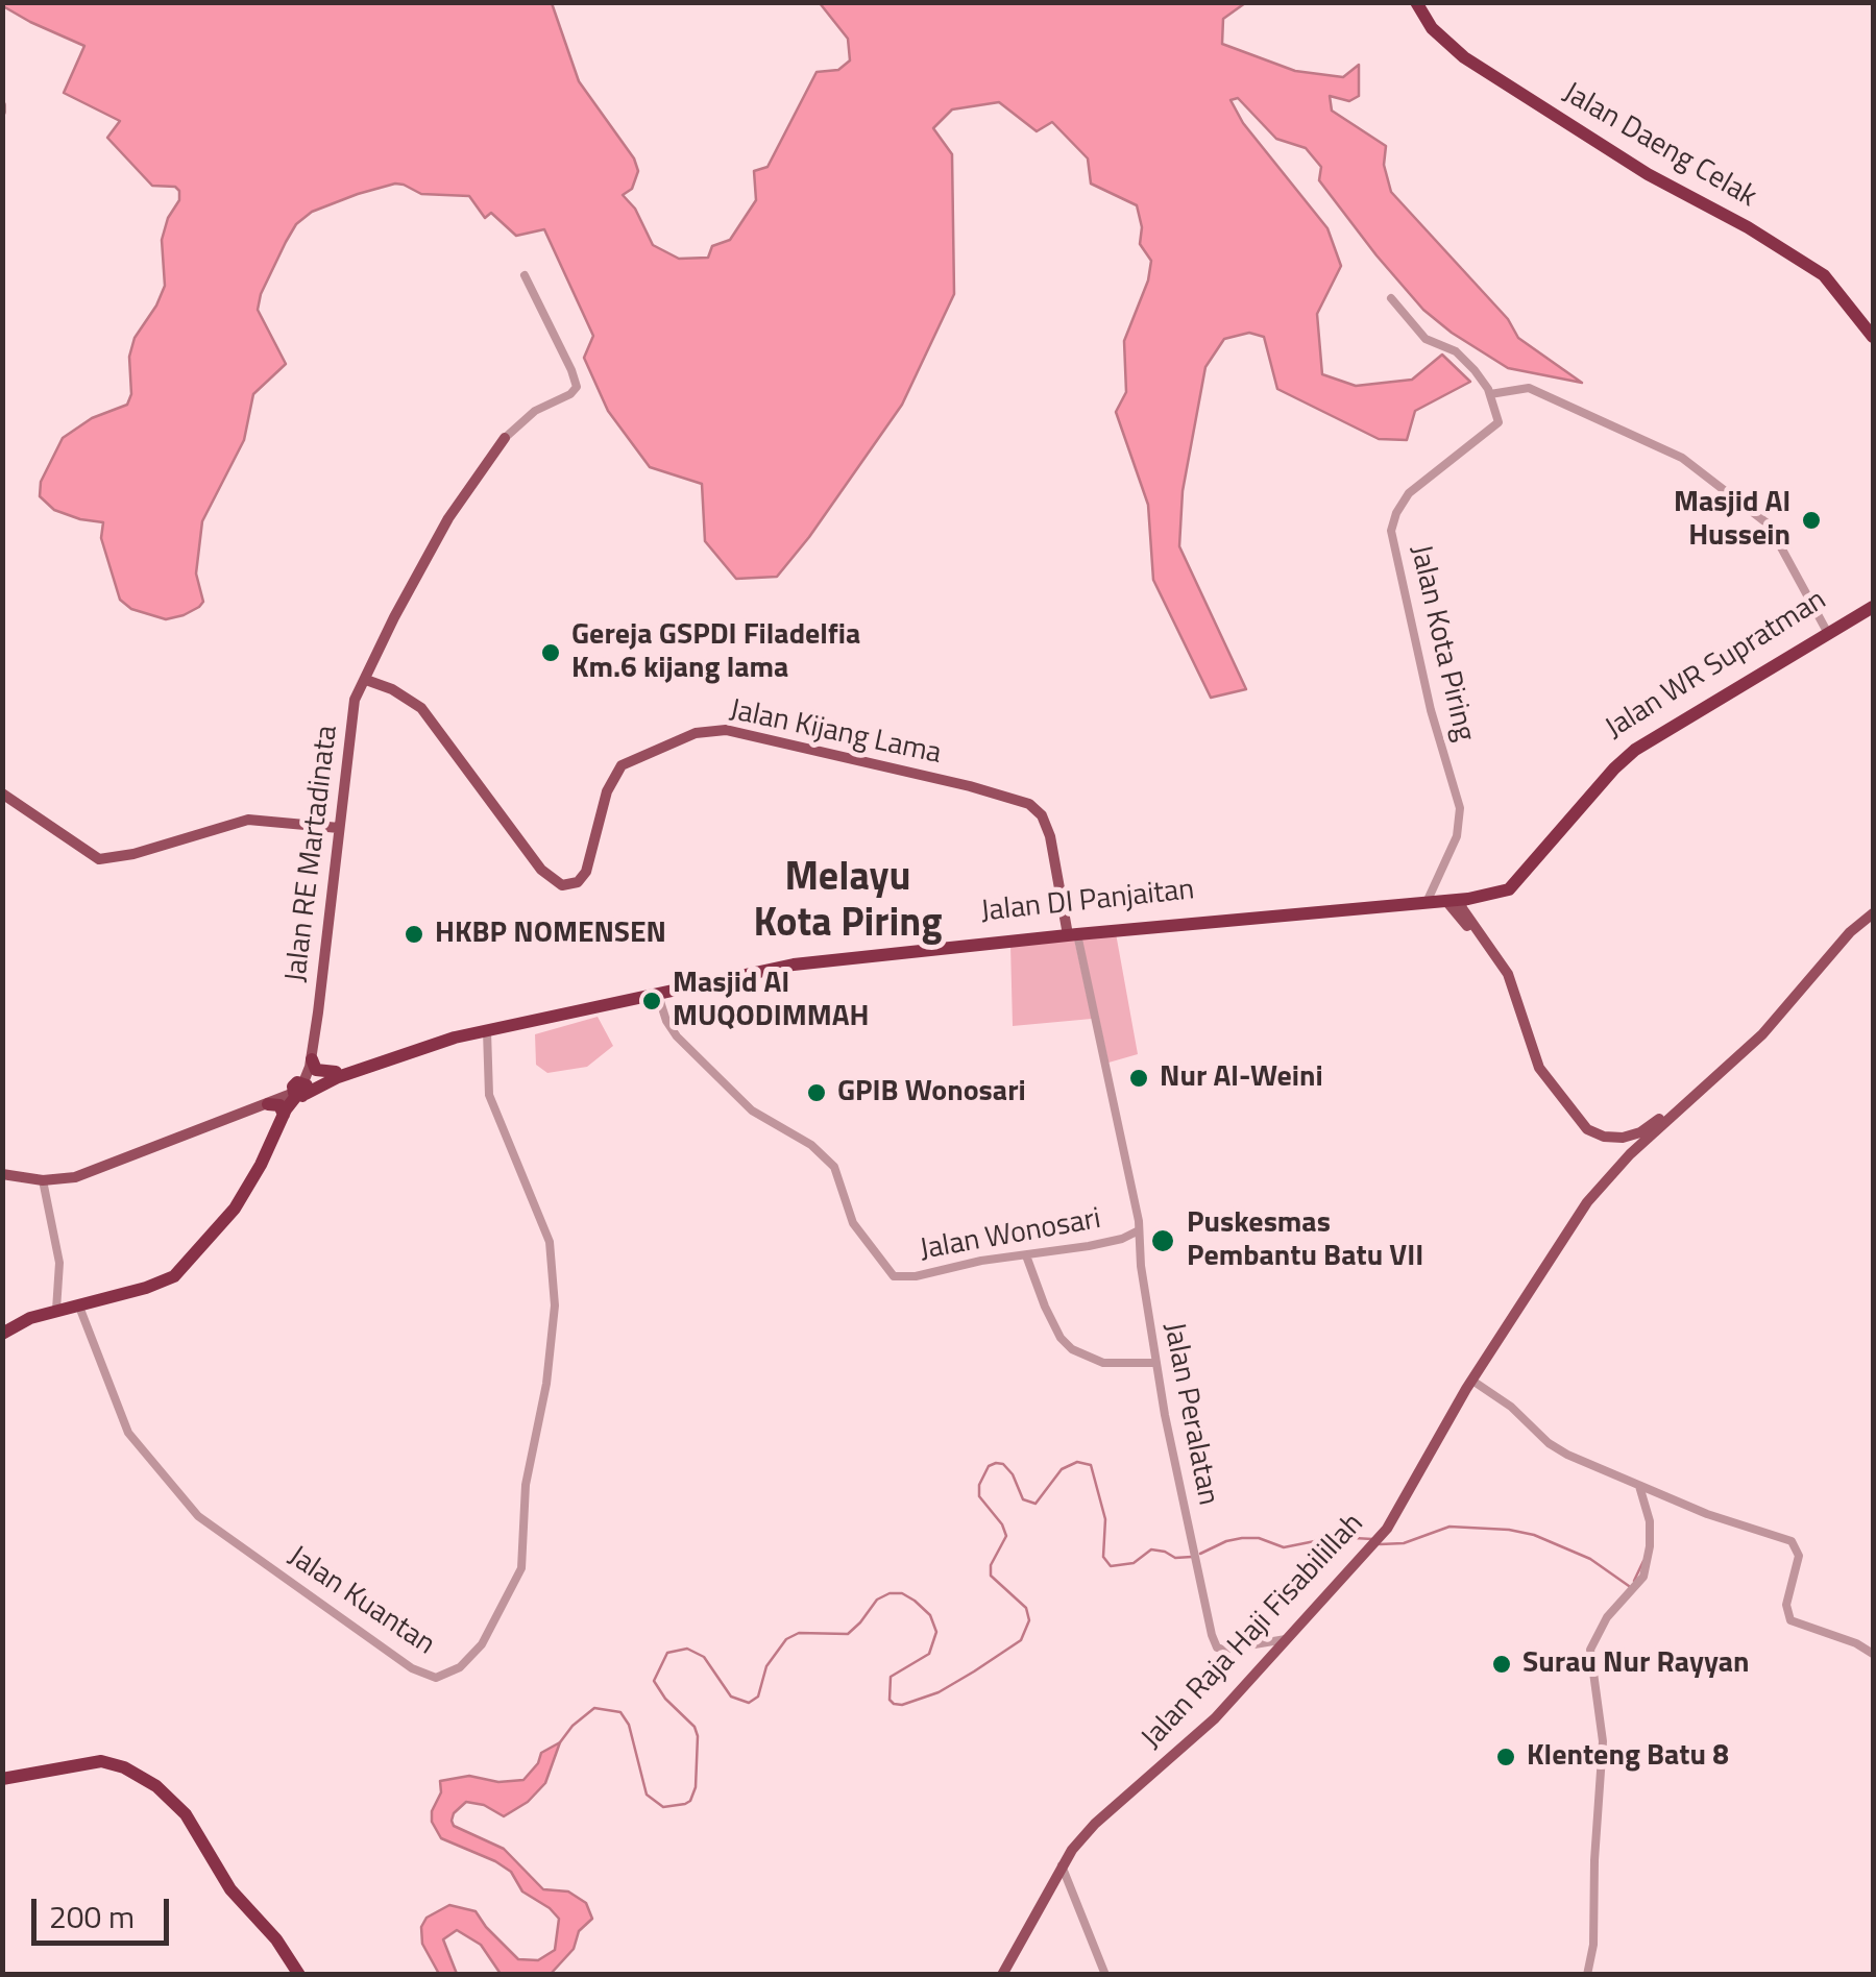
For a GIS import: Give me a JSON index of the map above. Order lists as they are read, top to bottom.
{
  "streets": {
    "highway": ["Jalan Daeng Celak", "Jalan WR Supratman", "Jalan DI Panjaitan"],
    "main road": ["Jalan Kijang Lama", "Jalan RE Martadinata", "Jalan Raja Haji Fisabilillah"],
    "street": [
      "Jalan Kota Piring",
      "Jalan Wonosari",
      "Jalan Peralatan",
      "Jalan Kuantan"
    ]
  },
  "crossings": [
    ["Jalan Kota Piring", "Jalan DI Panjaitan"],
    ["Jalan WR Supratman", "Jalan DI Panjaitan"],
    ["Jalan Kijang Lama", "Jalan RE Martadinata"],
    ["Jalan Kijang Lama", "Jalan DI Panjaitan"],
    ["Jalan Kijang Lama", "Jalan Peralatan"],
    ["Jalan RE Martadinata", "Jalan DI Panjaitan"],
    ["Jalan DI Panjaitan", "Jalan Wonosari"],
    ["Jalan DI Panjaitan", "Jalan Peralatan"],
    ["Jalan DI Panjaitan", "Jalan Kuantan"],
    ["Jalan Wonosari", "Jalan Peralatan"],
    ["Jalan Peralatan", "Jalan Raja Haji Fisabilillah"]
  ],
  "districts": ["Melayu Kota Piring"],
  "places": [
    "Masjid Al Hussein",
    "Gereja GSPDI Filadelfia Km.6 kijang lama",
    "HKBP NOMENSEN",
    "Masjid Al MUQODIMMAH",
    "Nur Al-Weini",
    "GPIB Wonosari",
    "Puskesmas Pembantu Batu VII",
    "Surau Nur Rayyan",
    "Klenteng Batu 8"
  ],
  "scale_bar": "200 m"
}
